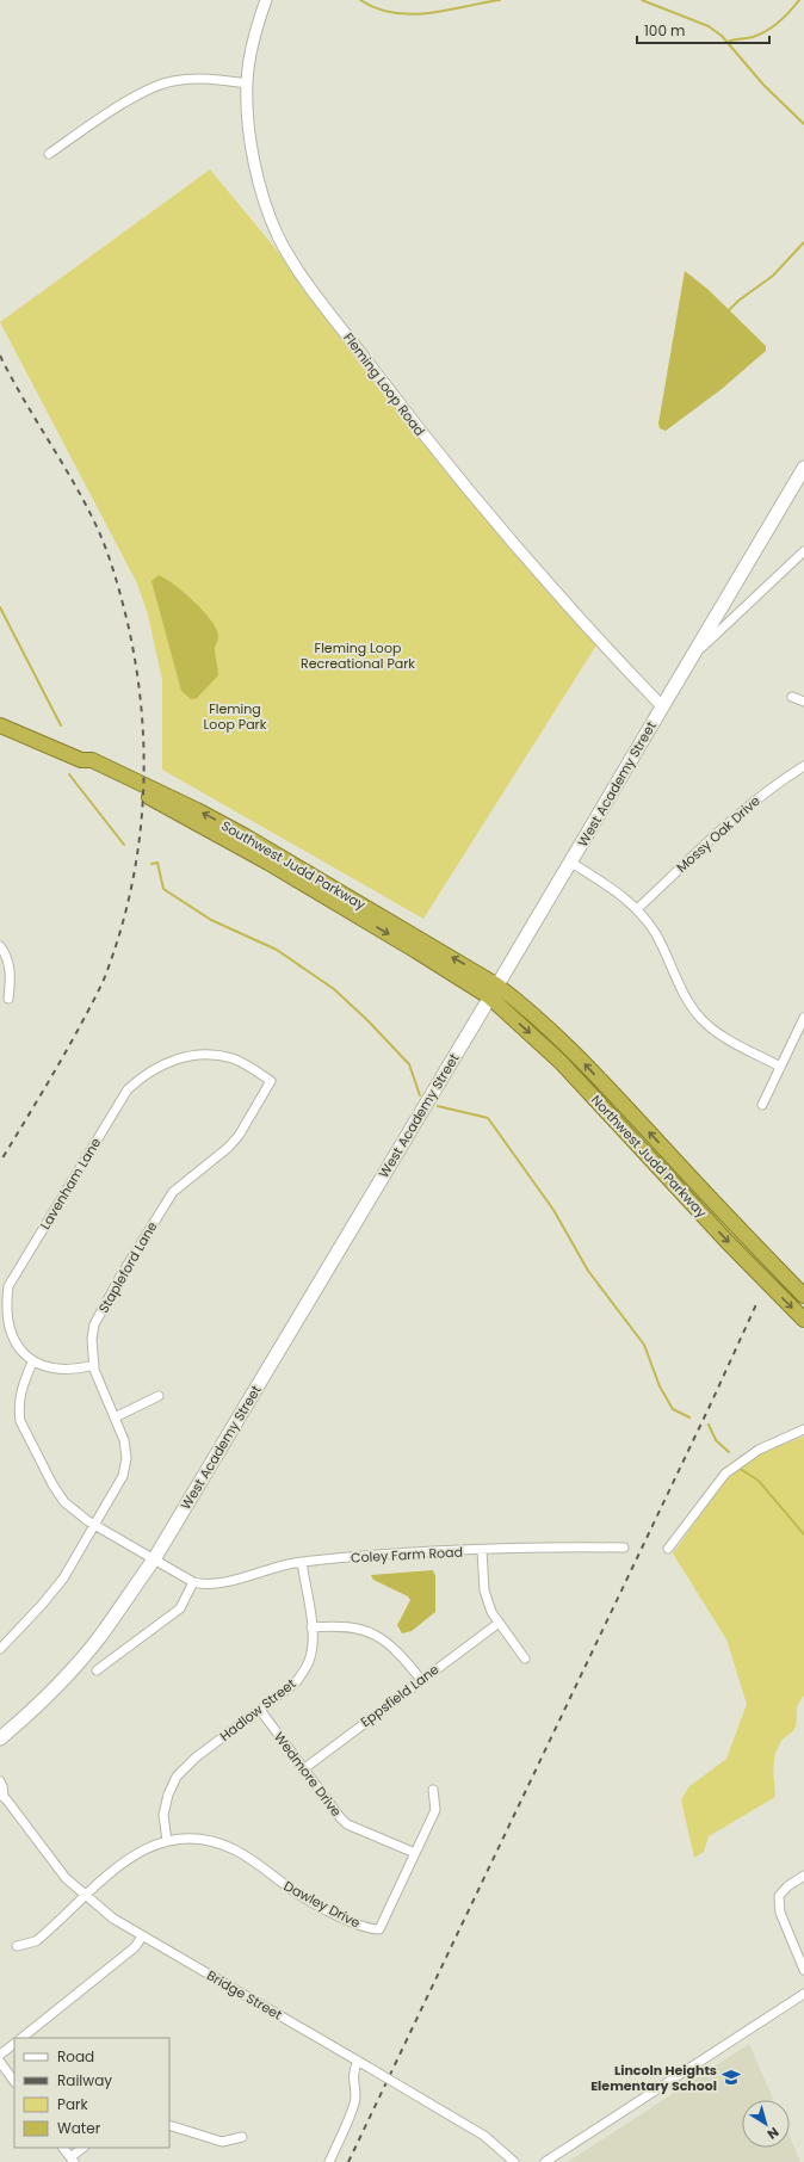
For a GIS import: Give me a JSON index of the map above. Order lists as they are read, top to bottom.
{
  "streets": {
    "highway": ["Southwest Judd Parkway", "Northwest Judd Parkway"],
    "main road": ["West Academy Street"],
    "street": [
      "Fleming Loop Road",
      "Mossy Oak Drive",
      "Lavenham Lane",
      "Stapleford Lane",
      "Coley Farm Road",
      "Eppsfield Lane",
      "Hadlow Street",
      "Wedmore Drive",
      "Dawley Drive",
      "Bridge Street"
    ]
  },
  "crossings": [
    ["Fleming Loop Road", "West Academy Street"],
    ["West Academy Street", "Southwest Judd Parkway"],
    ["West Academy Street", "Northwest Judd Parkway"],
    ["West Academy Street", "Coley Farm Road"],
    ["Southwest Judd Parkway", "Northwest Judd Parkway"],
    ["Lavenham Lane", "Stapleford Lane"],
    ["Lavenham Lane", "Coley Farm Road"],
    ["Stapleford Lane", "Coley Farm Road"],
    ["Coley Farm Road", "Hadlow Street"],
    ["Eppsfield Lane", "Wedmore Drive"],
    ["Hadlow Street", "Wedmore Drive"],
    ["Hadlow Street", "Dawley Drive"],
    ["Wedmore Drive", "Dawley Drive"],
    ["Dawley Drive", "Bridge Street"]
  ],
  "parks": ["Fleming Loop Recreational Park", "Fleming Loop Park"],
  "places": {
    "school or university": ["Lincoln Heights Elementary School"]
  },
  "legend": [
    "Road",
    "Railway",
    "Park",
    "Water"
  ],
  "scale_bar": "100 m",
  "north": "bottom right"
}
